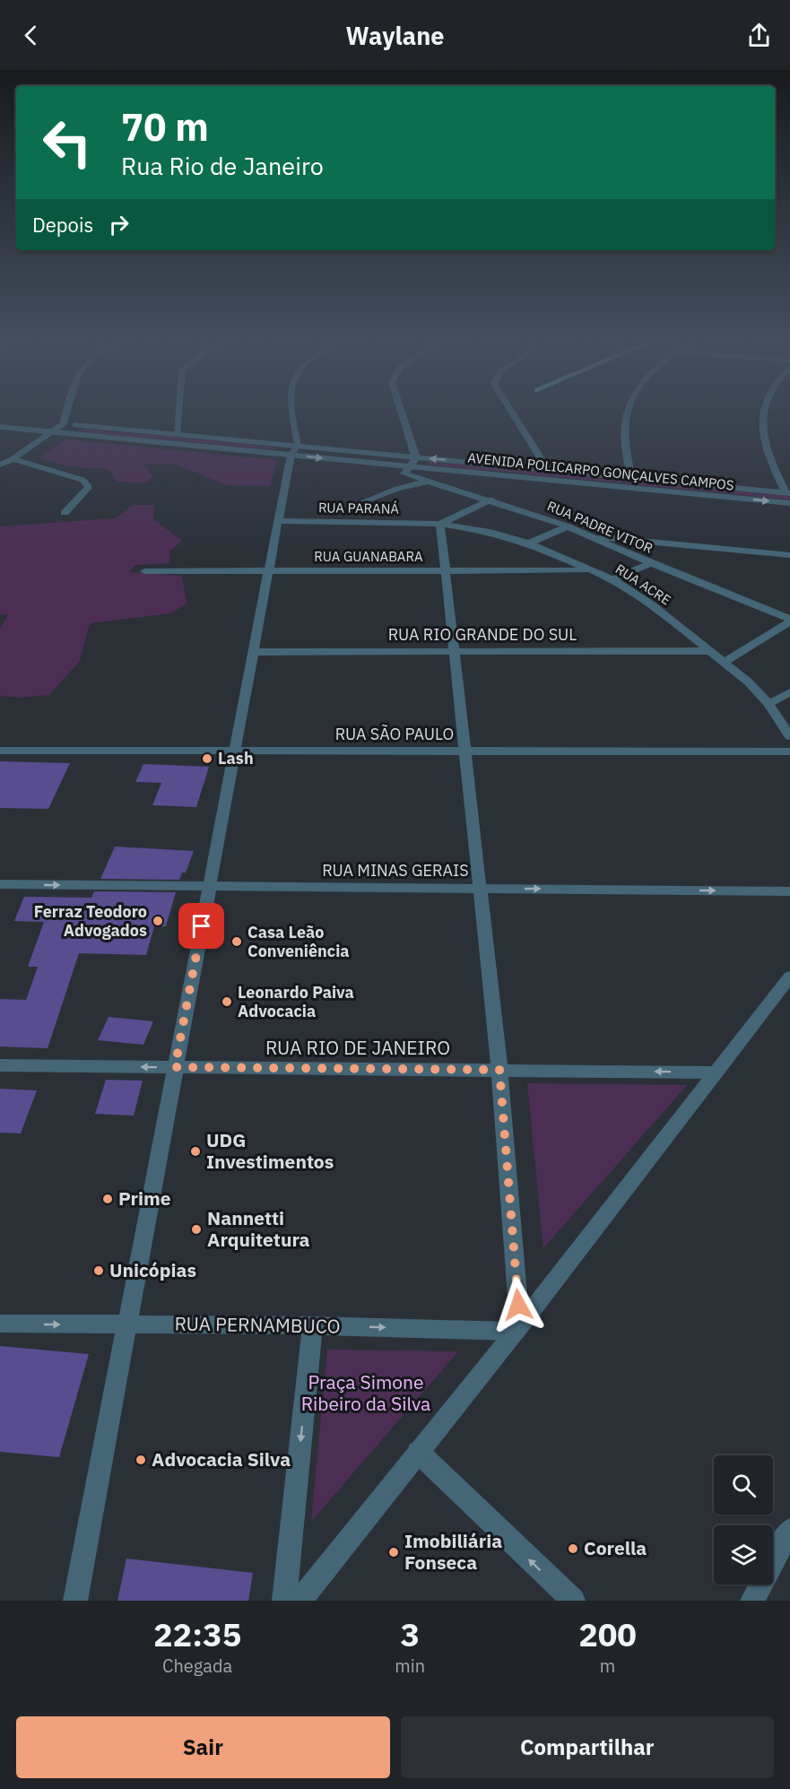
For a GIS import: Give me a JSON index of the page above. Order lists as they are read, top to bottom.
{
  "streets": {
    "street": [
      "AVENIDA POLICARPO GONÇALVES CAMPOS",
      "RUA PARANÁ",
      "RUA PADRE VITOR",
      "RUA GUANABARA",
      "RUA ACRE",
      "RUA RIO GRANDE DO SUL",
      "RUA SÃO PAULO",
      "RUA MINAS GERAIS",
      "RUA RIO DE JANEIRO",
      "RUA PERNAMBUCO"
    ]
  },
  "crossings": [
    ["AVENIDA POLICARPO GONÇALVES CAMPOS", "RUA PADRE VITOR"],
    ["RUA PARANÁ", "RUA ACRE"],
    ["RUA GUANABARA", "RUA ACRE"],
    ["RUA ACRE", "RUA RIO GRANDE DO SUL"]
  ],
  "one_way": ["RUA MINAS GERAIS", "RUA RIO DE JANEIRO", "RUA PERNAMBUCO"],
  "parks": ["Praça Simone Ribeiro da Silva"],
  "places": [
    "Lash",
    "Ferraz Teodoro Advogados",
    "Casa Leão Conveniência",
    "Leonardo Paiva Advocacia",
    "UDG Investimentos",
    "Prime",
    "Nannetti Arquitetura",
    "Unicópias",
    "Advocacia Silva",
    "Corella",
    "Imobiliária Fonseca"
  ],
  "page": {
    "header": "Waylane",
    "turn": ["70 m", "Rua Rio de Janeiro"],
    "then": "Depois",
    "eta": [
      "22:35",
      "Chegada",
      "3",
      "min",
      "200",
      "m"
    ],
    "buttons": ["Sair", "Compartilhar"]
  }
}
